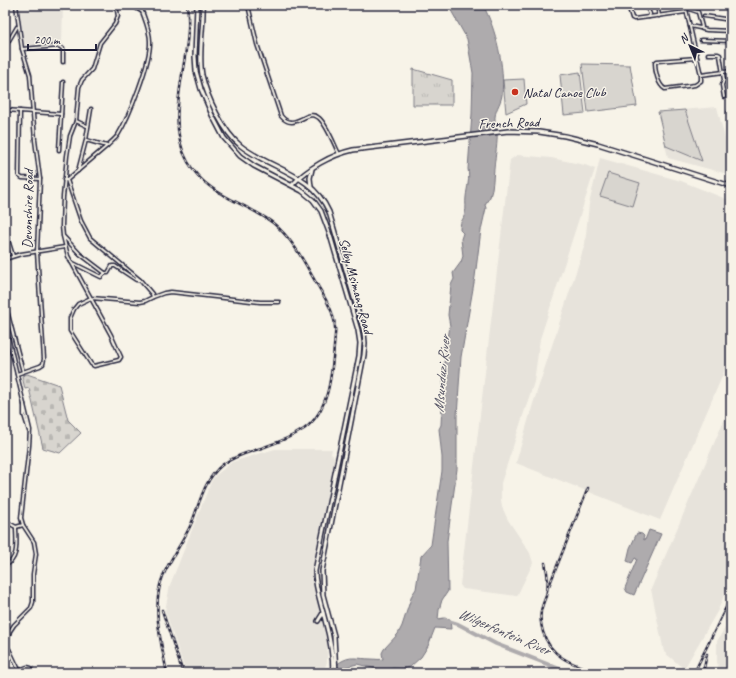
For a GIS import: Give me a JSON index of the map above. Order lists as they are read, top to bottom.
{
  "streets": {
    "main road": ["French Road", "Selby Msimang Road"],
    "street": ["Devonshire Road"]
  },
  "crossings": [
    ["French Road", "Selby Msimang Road"]
  ],
  "water": ["Msunduzi River", "Wilgerfontein River"],
  "places": ["Natal Canoe Club"],
  "scale_bar": "200 m",
  "north": "top left"
}
